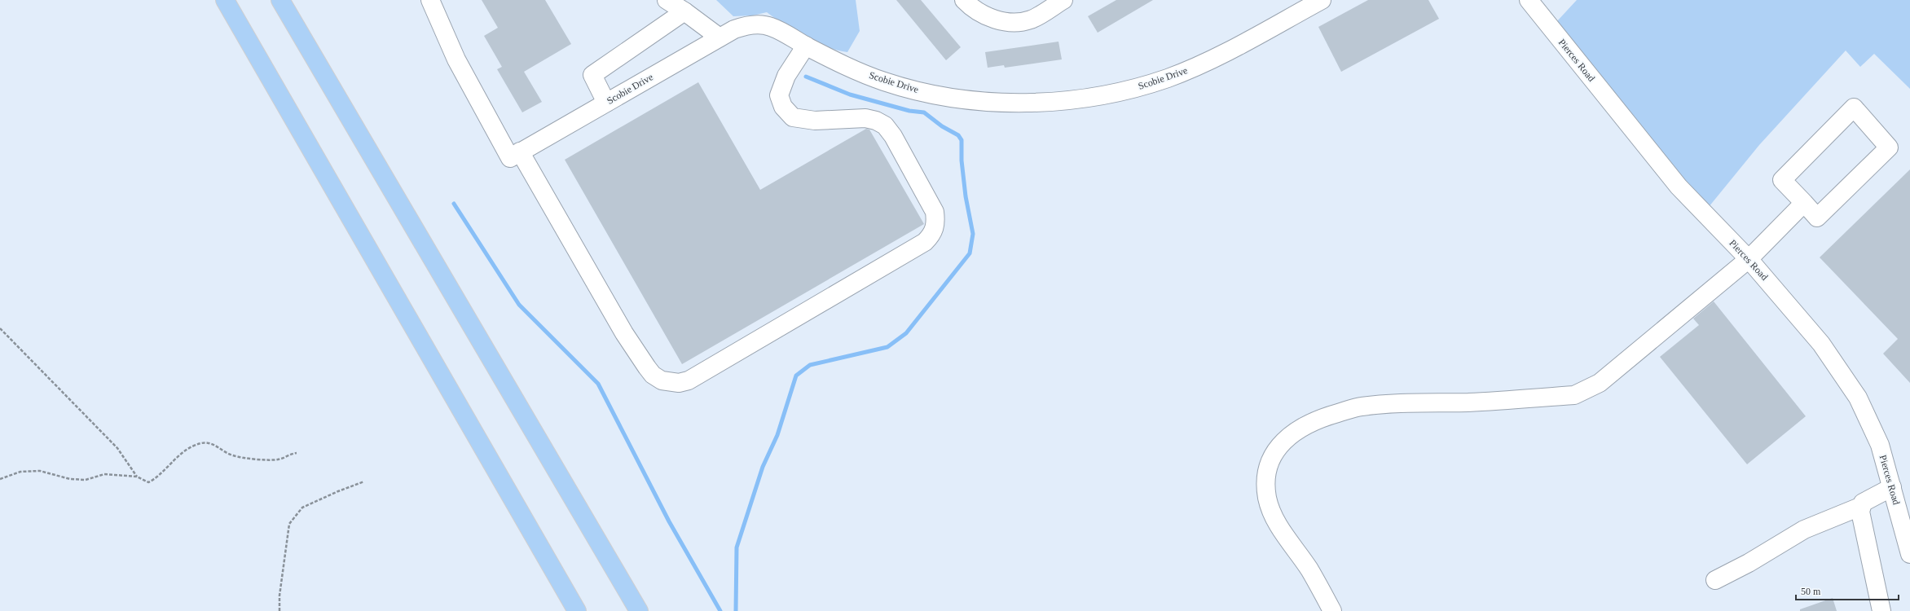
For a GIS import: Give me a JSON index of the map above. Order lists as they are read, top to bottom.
{
  "streets": {
    "street": ["Pierces Road", "Scobie Drive"]
  },
  "scale_bar": "50 m"
}
